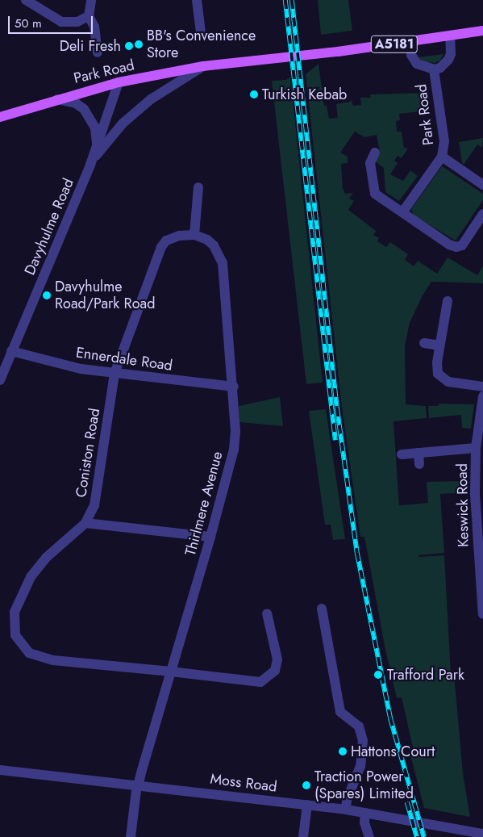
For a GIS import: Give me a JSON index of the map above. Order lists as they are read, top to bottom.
{
  "streets": {
    "main road": ["A5181", "Park Road"],
    "street": [
      "Davyhulme Road",
      "Ennerdale Road",
      "Coniston Road",
      "Thirlmere Avenue",
      "Keswick Road",
      "Moss Road"
    ]
  },
  "crossings": [
    ["A5181", "Park Road"],
    ["Park Road", "Davyhulme Road"],
    ["Davyhulme Road", "Ennerdale Road"],
    ["Ennerdale Road", "Coniston Road"],
    ["Ennerdale Road", "Thirlmere Avenue"],
    ["Coniston Road", "Thirlmere Avenue"],
    ["Thirlmere Avenue", "Moss Road"]
  ],
  "places": [
    "BB's Convenience Store",
    "Deli Fresh",
    "Turkish Kebab",
    "Davyhulme Road/Park Road",
    "Trafford Park",
    "Hattons Court",
    "Traction Power (Spares) Limited"
  ],
  "scale_bar": "50 m"
}
